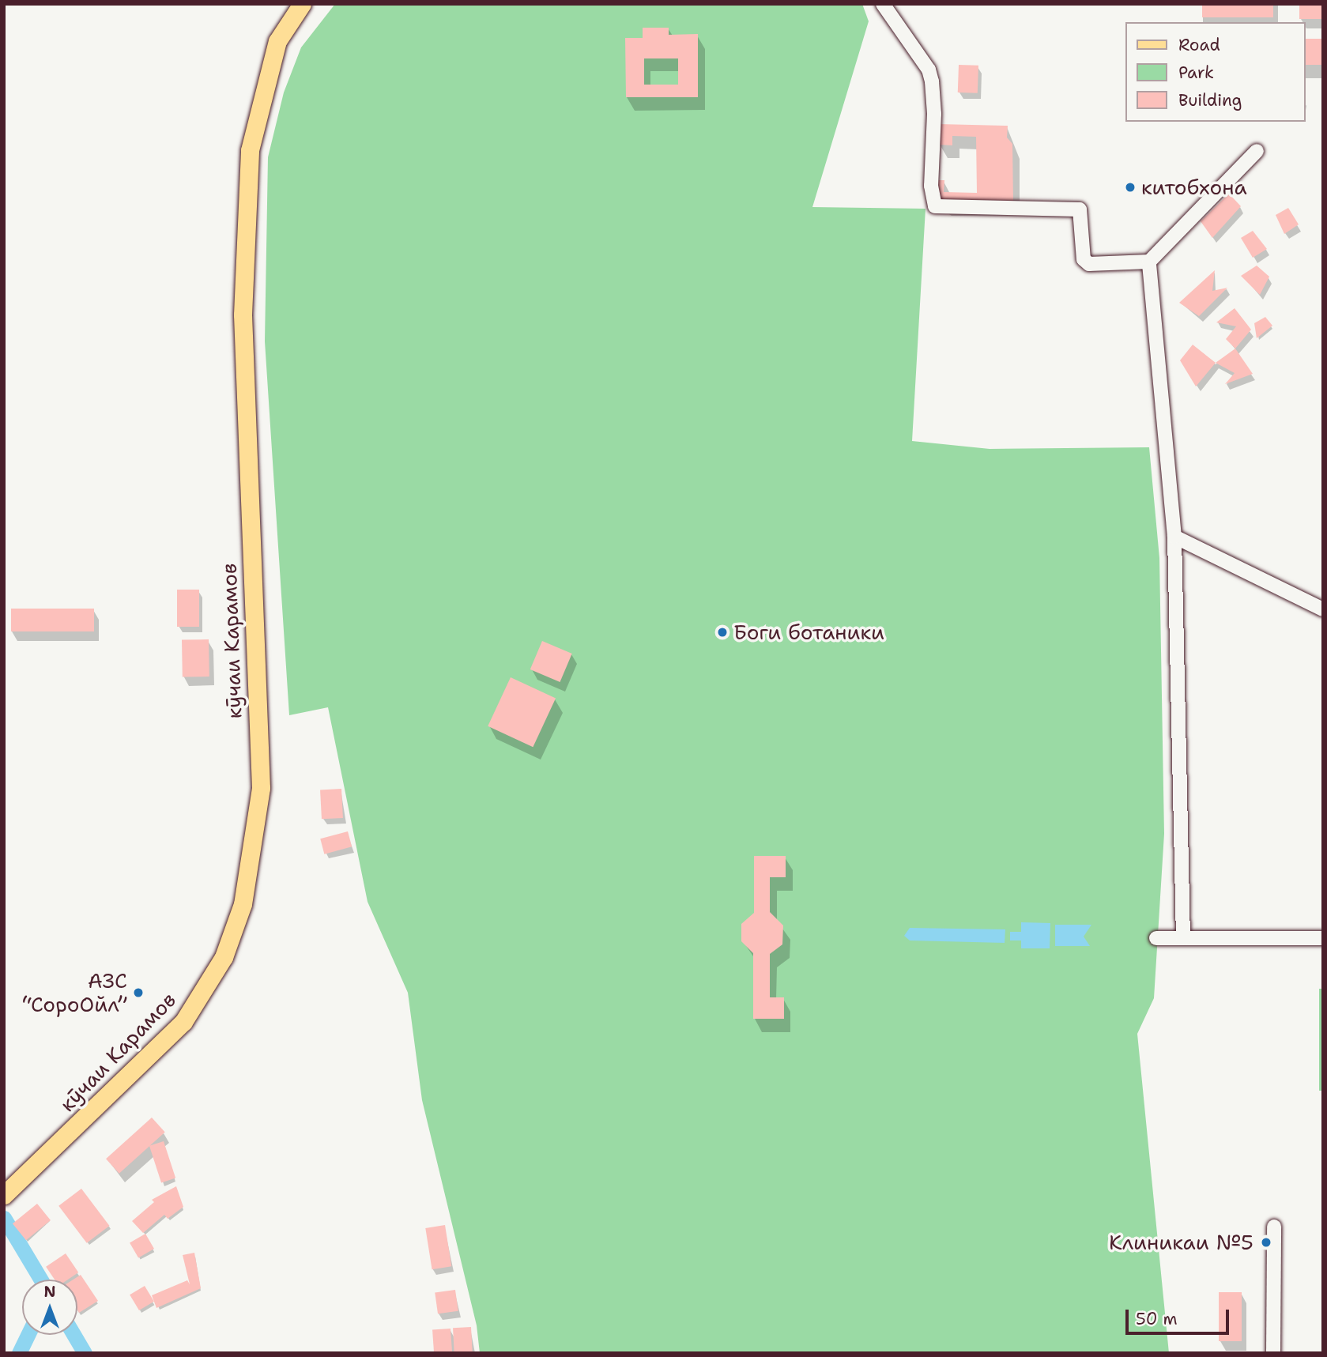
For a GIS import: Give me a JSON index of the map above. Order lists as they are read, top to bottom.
{
  "streets": {
    "main road": ["кӯчаи Карамов"]
  },
  "places": [
    "китобхона",
    "Боги ботаники",
    "АЗС “СороОйл”",
    "Клиникаи №5"
  ],
  "legend": ["Road", "Park", "Building"],
  "scale_bar": "50 m",
  "north": "top"
}
